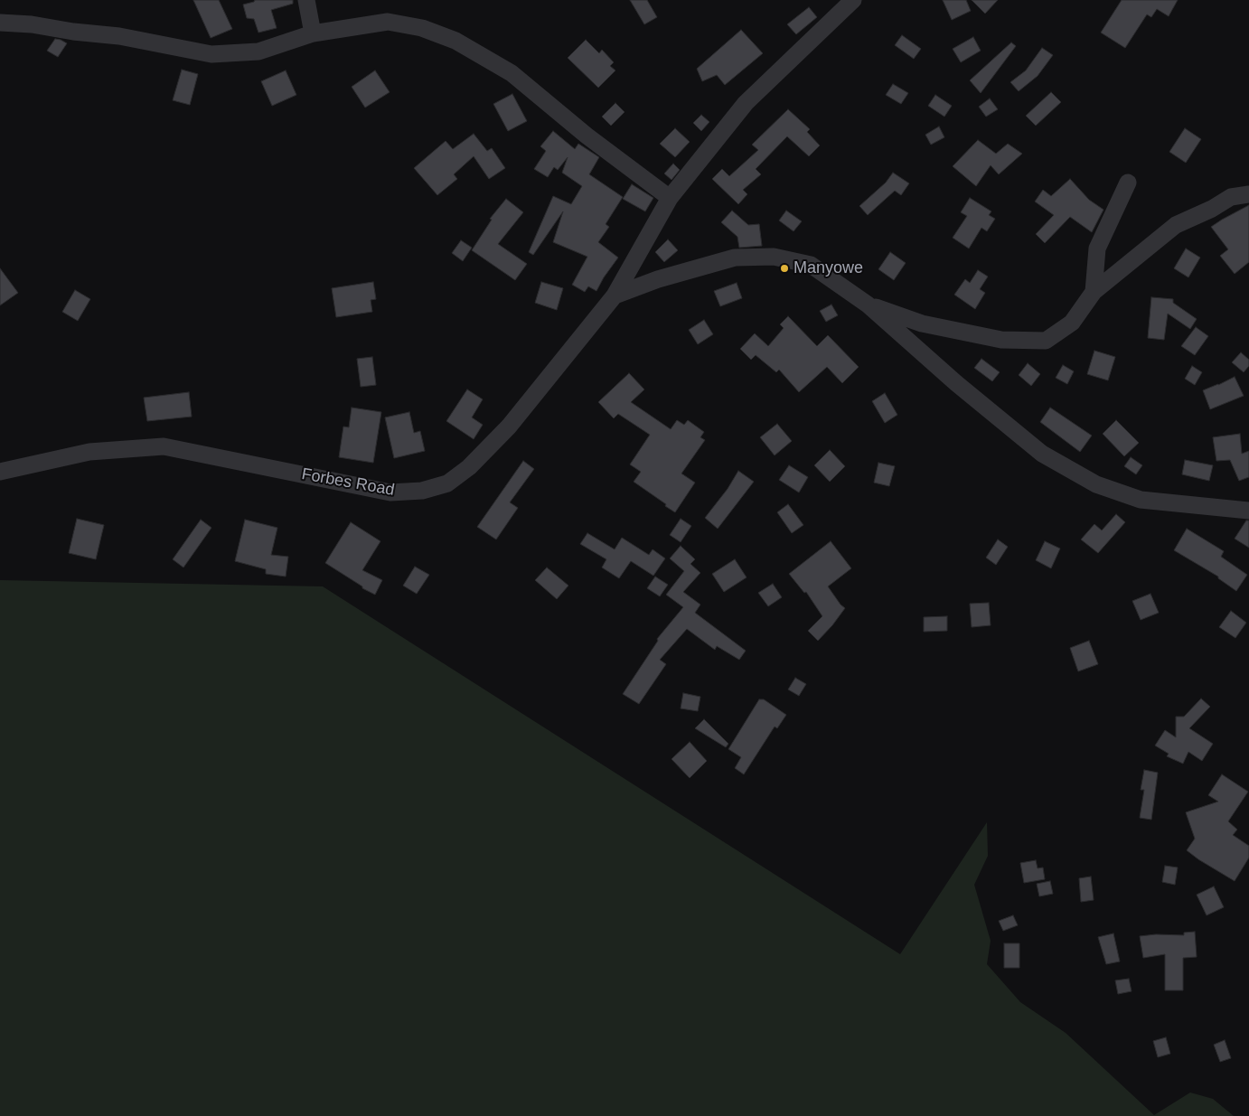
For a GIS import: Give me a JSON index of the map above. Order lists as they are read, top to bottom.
{
  "streets": {
    "street": ["Forbes Road"]
  },
  "places": ["Manyowe"]
}
